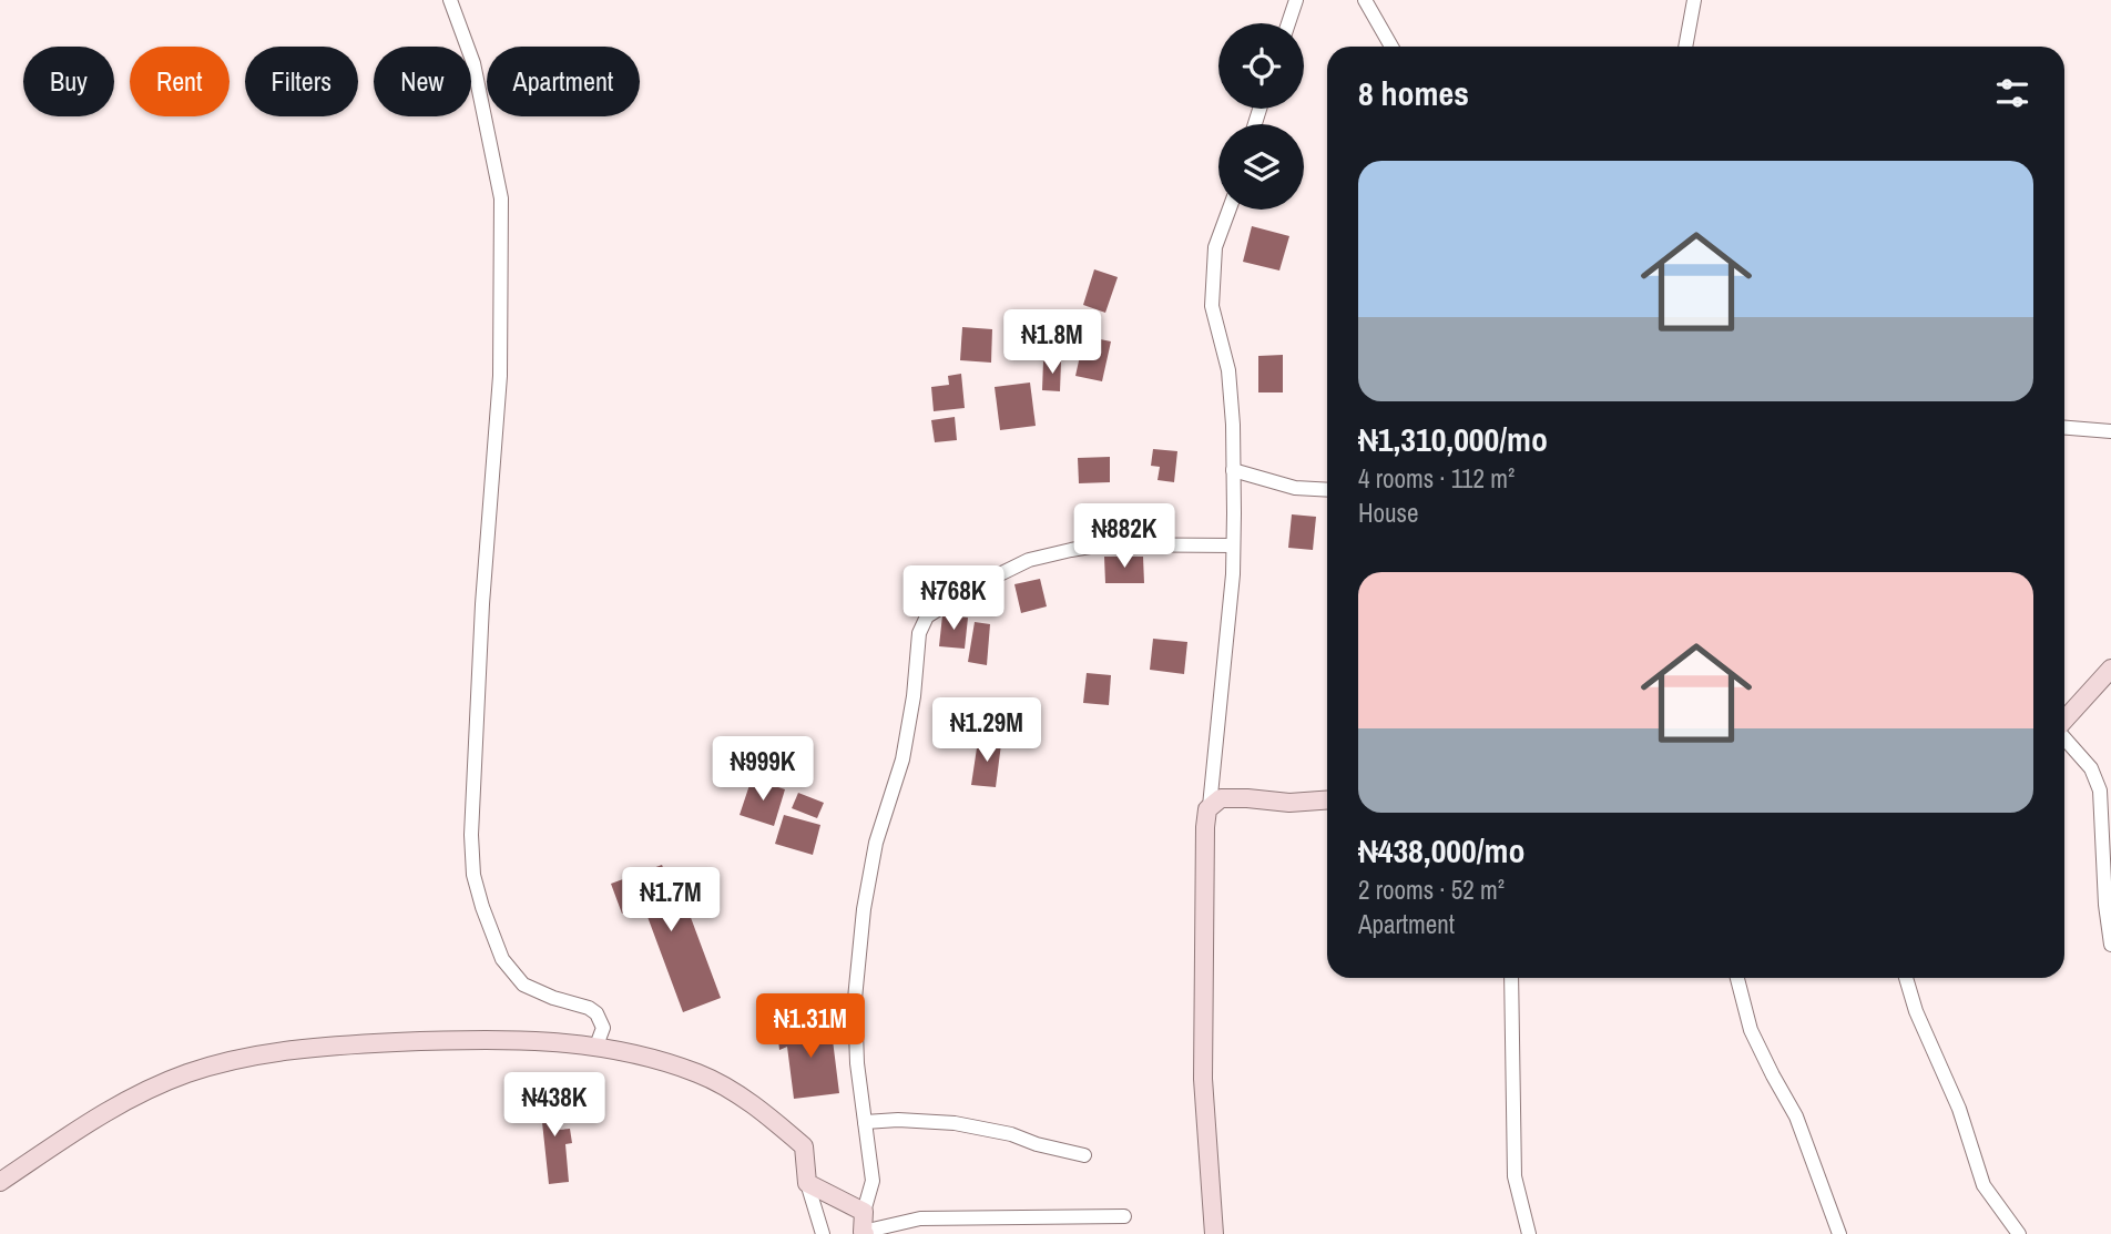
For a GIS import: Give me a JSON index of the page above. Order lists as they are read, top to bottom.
{
  "page": {
    "chip": [
      "Buy",
      "Rent",
      "Filters",
      "New",
      "Apartment"
    ],
    "heading": "8 homes",
    "list": [
      {
        "name": "₦1,310,000/mo",
        "note": "4 rooms · 112 m² · House"
      },
      {
        "name": "₦438,000/mo",
        "note": "2 rooms · 52 m² · Apartment"
      }
    ],
    "price": [
      "₦1.8M",
      "₦882K",
      "₦768K",
      "₦1.29M",
      "₦999K",
      "₦1.7M",
      "₦1.31M",
      "₦438K"
    ]
  }
}
